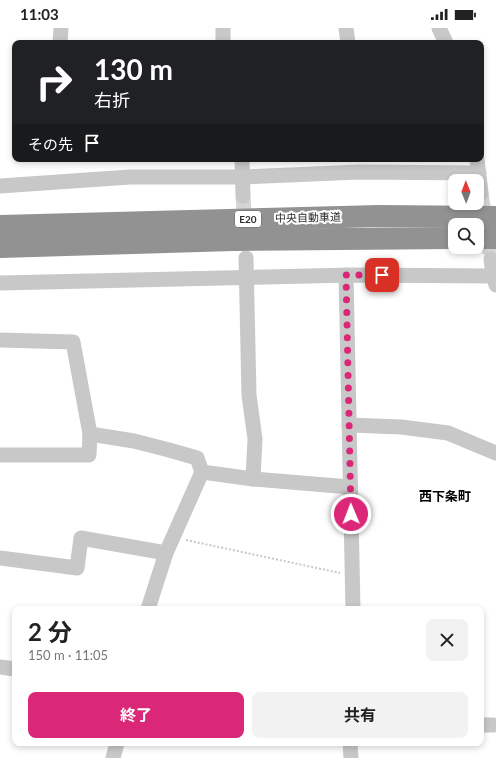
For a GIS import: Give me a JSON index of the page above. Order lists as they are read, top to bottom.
{
  "streets": {
    "highway": ["中央自動車道", "E20"]
  },
  "districts": ["西下条町"],
  "north": "top",
  "page": {
    "status": "11:03",
    "turn": ["130 m", "右折"],
    "then": "その先",
    "heading": ["2 分", "150 m · 11:05"],
    "buttons": ["終了", "共有"]
  }
}
